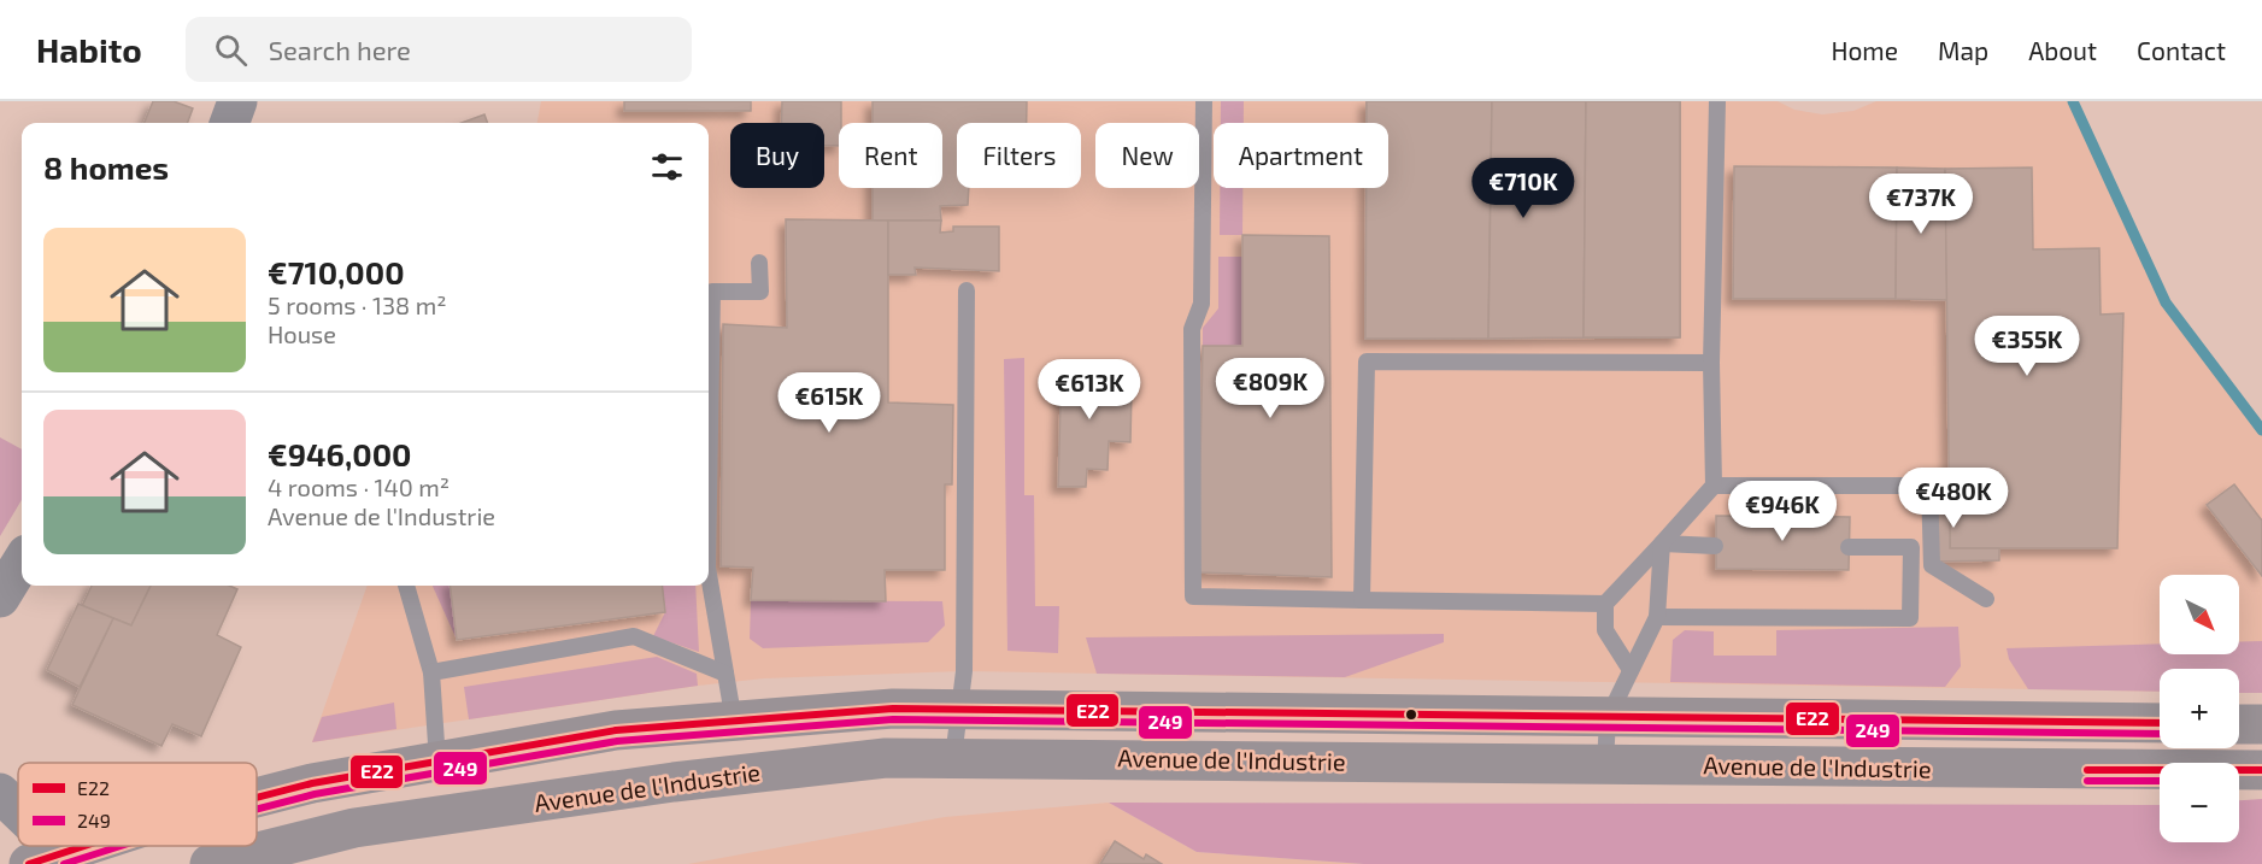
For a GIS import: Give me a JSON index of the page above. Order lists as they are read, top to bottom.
{
  "streets": {
    "main road": ["Avenue de l'Industrie"]
  },
  "lines": ["transit line E22", "transit line 249"],
  "legend": ["E22", "249"],
  "north": "bottom right",
  "page": {
    "header": "Habito",
    "search": "Search here",
    "nav": [
      "Home",
      "Map",
      "About",
      "Contact"
    ],
    "chip": [
      "Buy",
      "Rent",
      "Filters",
      "New",
      "Apartment"
    ],
    "heading": "8 homes",
    "price": [
      "€710K",
      "€737K",
      "€355K",
      "€809K",
      "€613K",
      "€615K",
      "€480K",
      "€946K"
    ],
    "list": [
      {
        "name": "€710,000",
        "note": "5 rooms · 138 m² · House"
      },
      {
        "name": "€946,000",
        "note": "4 rooms · 140 m² · Avenue de l'Industrie"
      }
    ],
    "map_buttons": ["+", "−"]
  }
}
